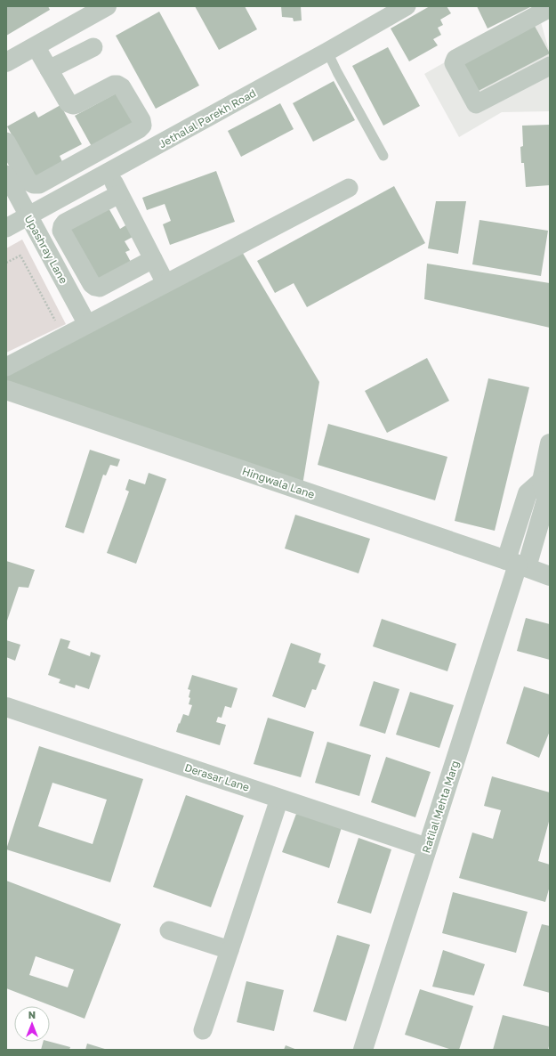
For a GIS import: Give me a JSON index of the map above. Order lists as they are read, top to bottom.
{
  "streets": {
    "street": [
      "Jethalal Parekh Road",
      "Upashray Lane",
      "Hingwala Lane",
      "Derasar Lane",
      "Ratilal Mehta Marg"
    ]
  },
  "crossings": [
    ["Jethalal Parekh Road", "Upashray Lane"],
    ["Hingwala Lane", "Ratilal Mehta Marg"],
    ["Derasar Lane", "Ratilal Mehta Marg"]
  ],
  "north": "top"
}
